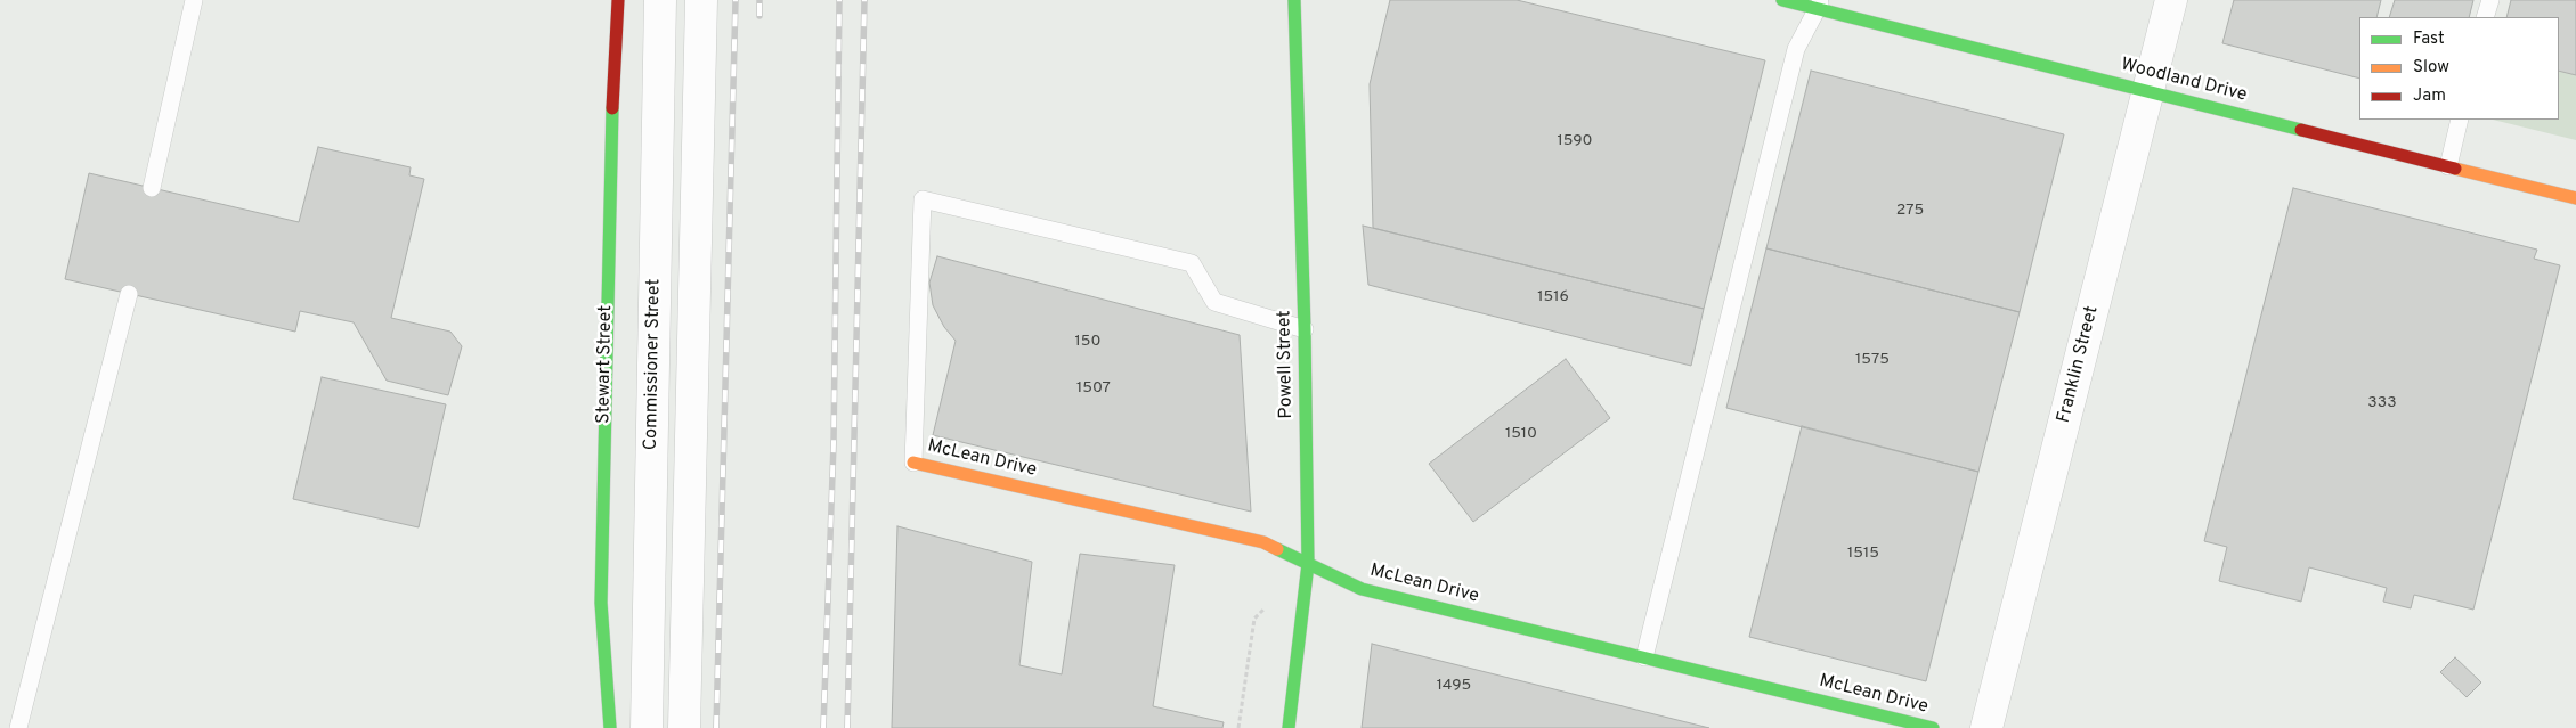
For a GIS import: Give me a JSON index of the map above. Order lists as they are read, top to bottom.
{
  "streets": {
    "street": [
      "Woodland Drive",
      "Stewart Street",
      "Commissioner Street",
      "Powell Street",
      "Franklin Street",
      "McLean Drive"
    ]
  },
  "crossings": [
    ["Woodland Drive", "Franklin Street"],
    ["Powell Street", "McLean Drive"]
  ],
  "house_numbers": [
    "1590",
    "275",
    "1516",
    "150",
    "1575",
    "1507",
    "333",
    "1510",
    "1515",
    "1495"
  ],
  "legend": ["Fast", "Slow", "Jam"]
}
